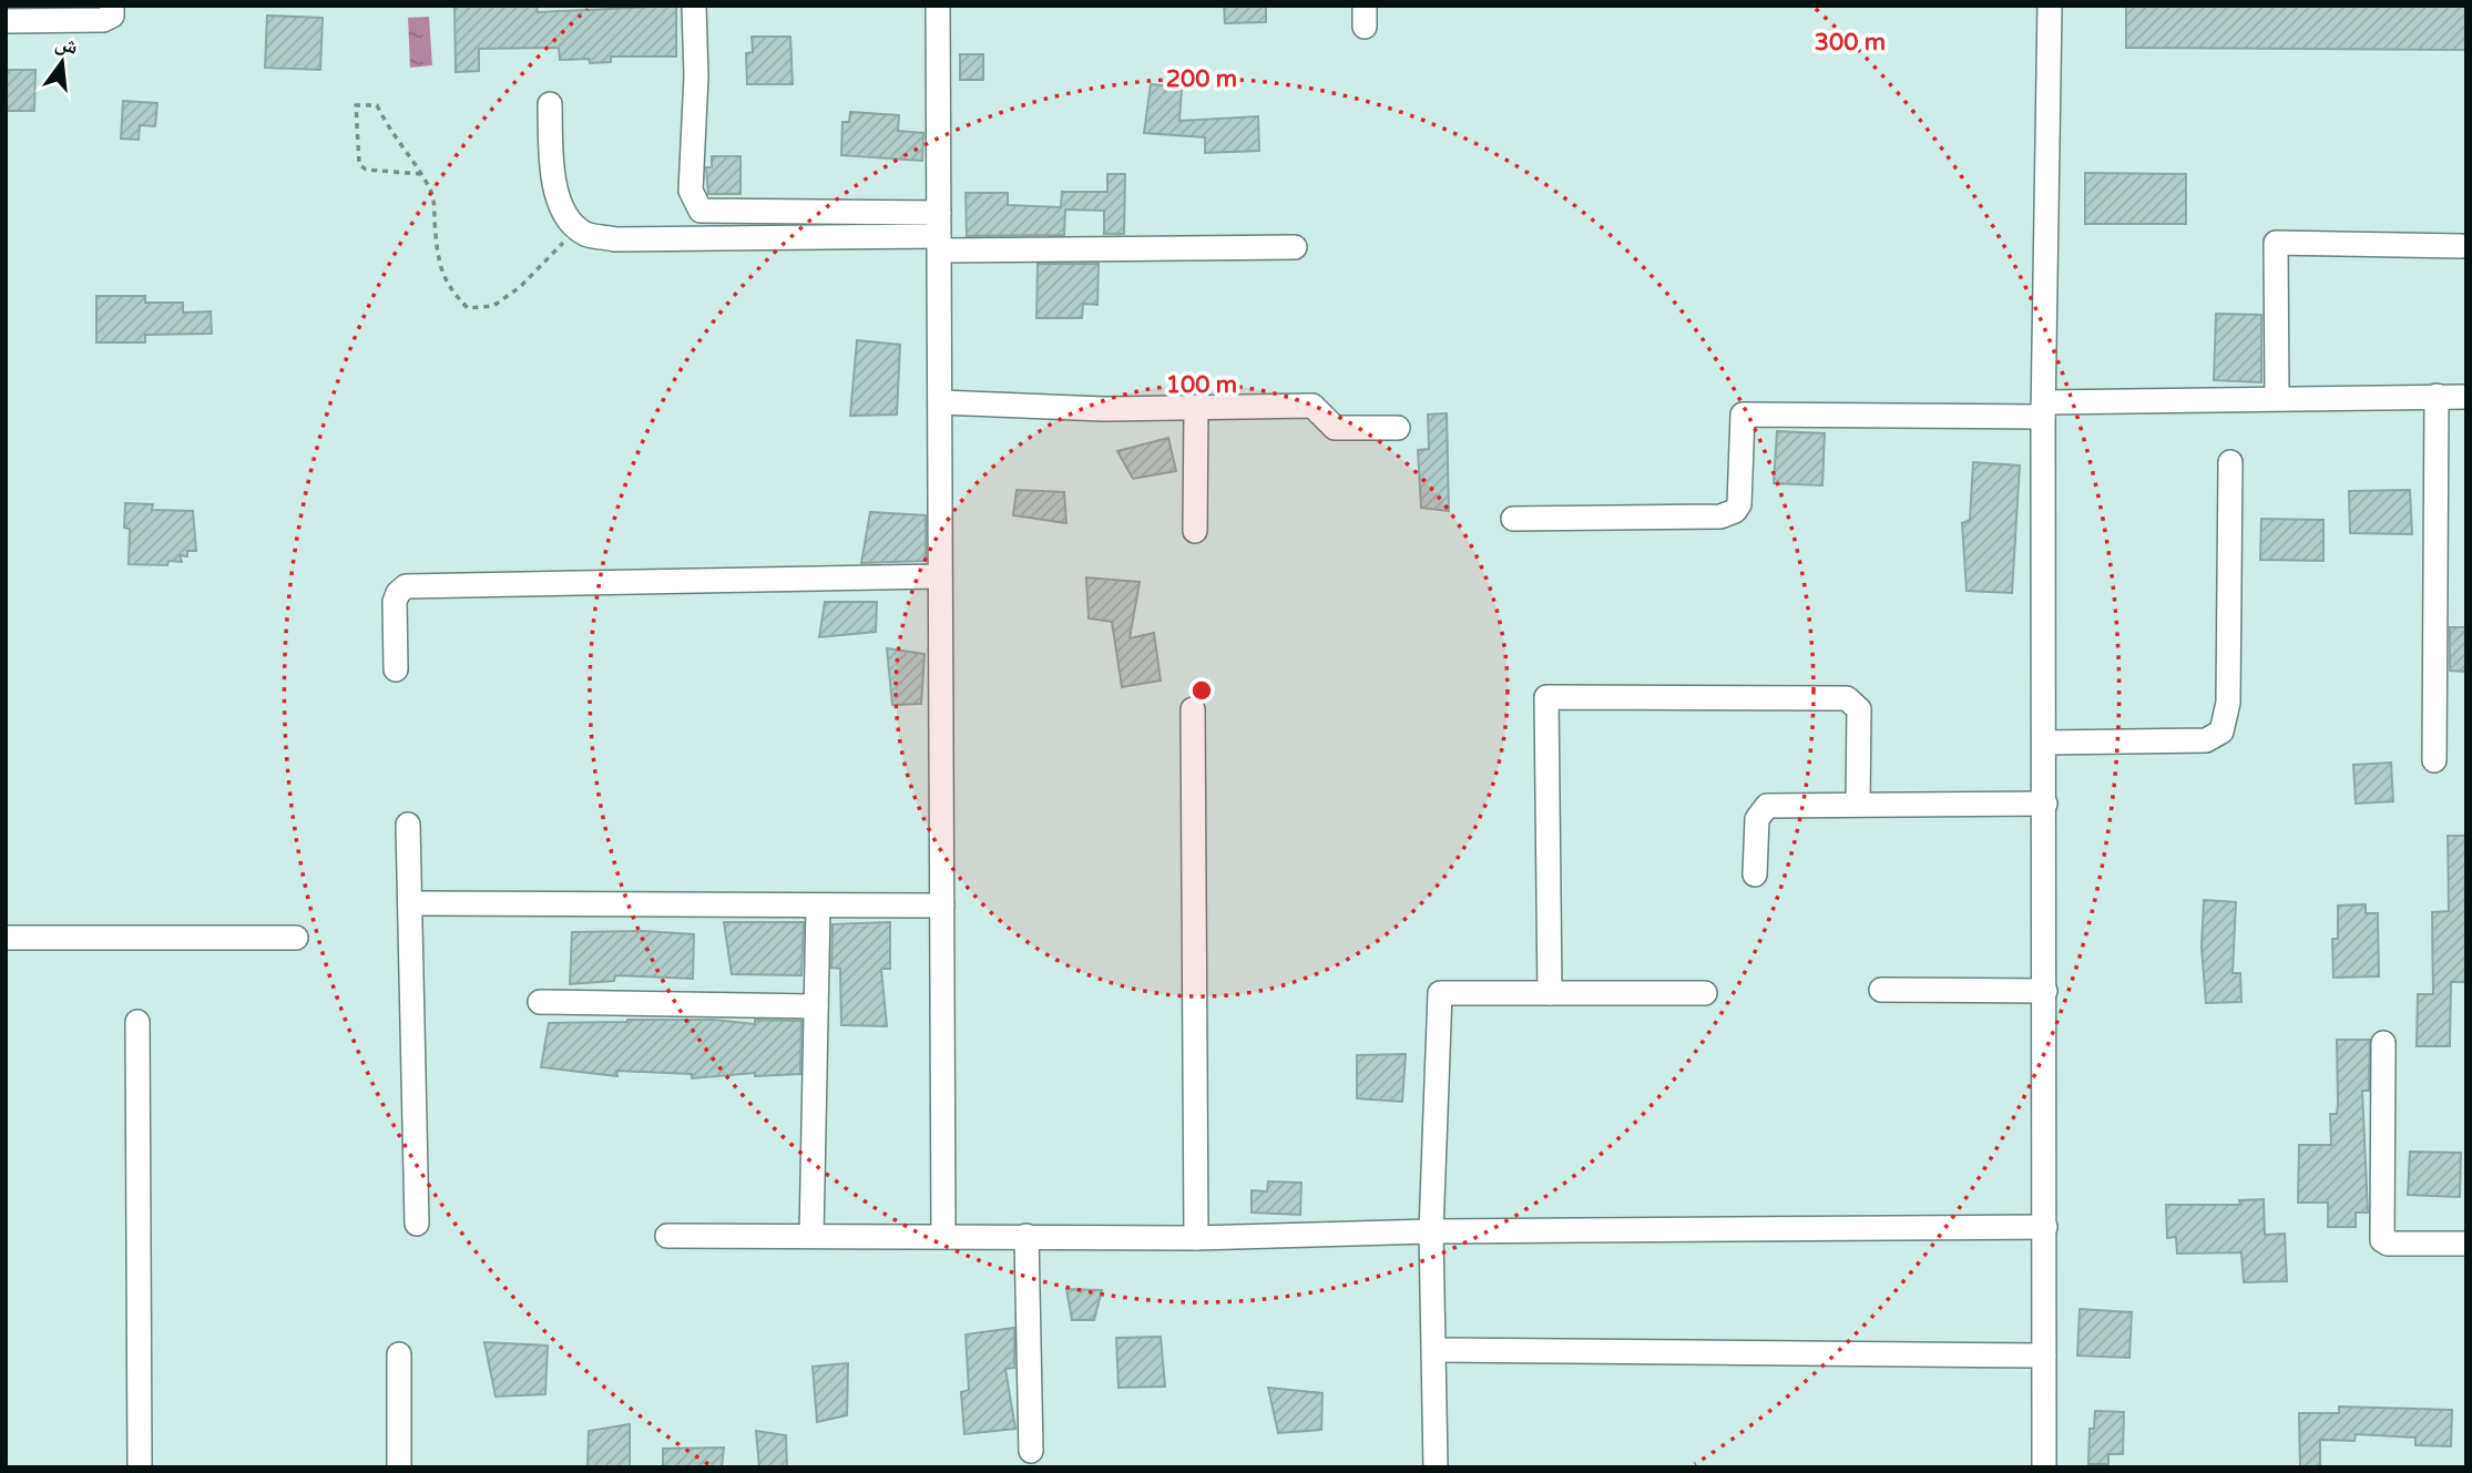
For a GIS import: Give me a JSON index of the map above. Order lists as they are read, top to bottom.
{
  "north": "top",
  "rings": ["300 m", "200 m", "100 m"]
}
